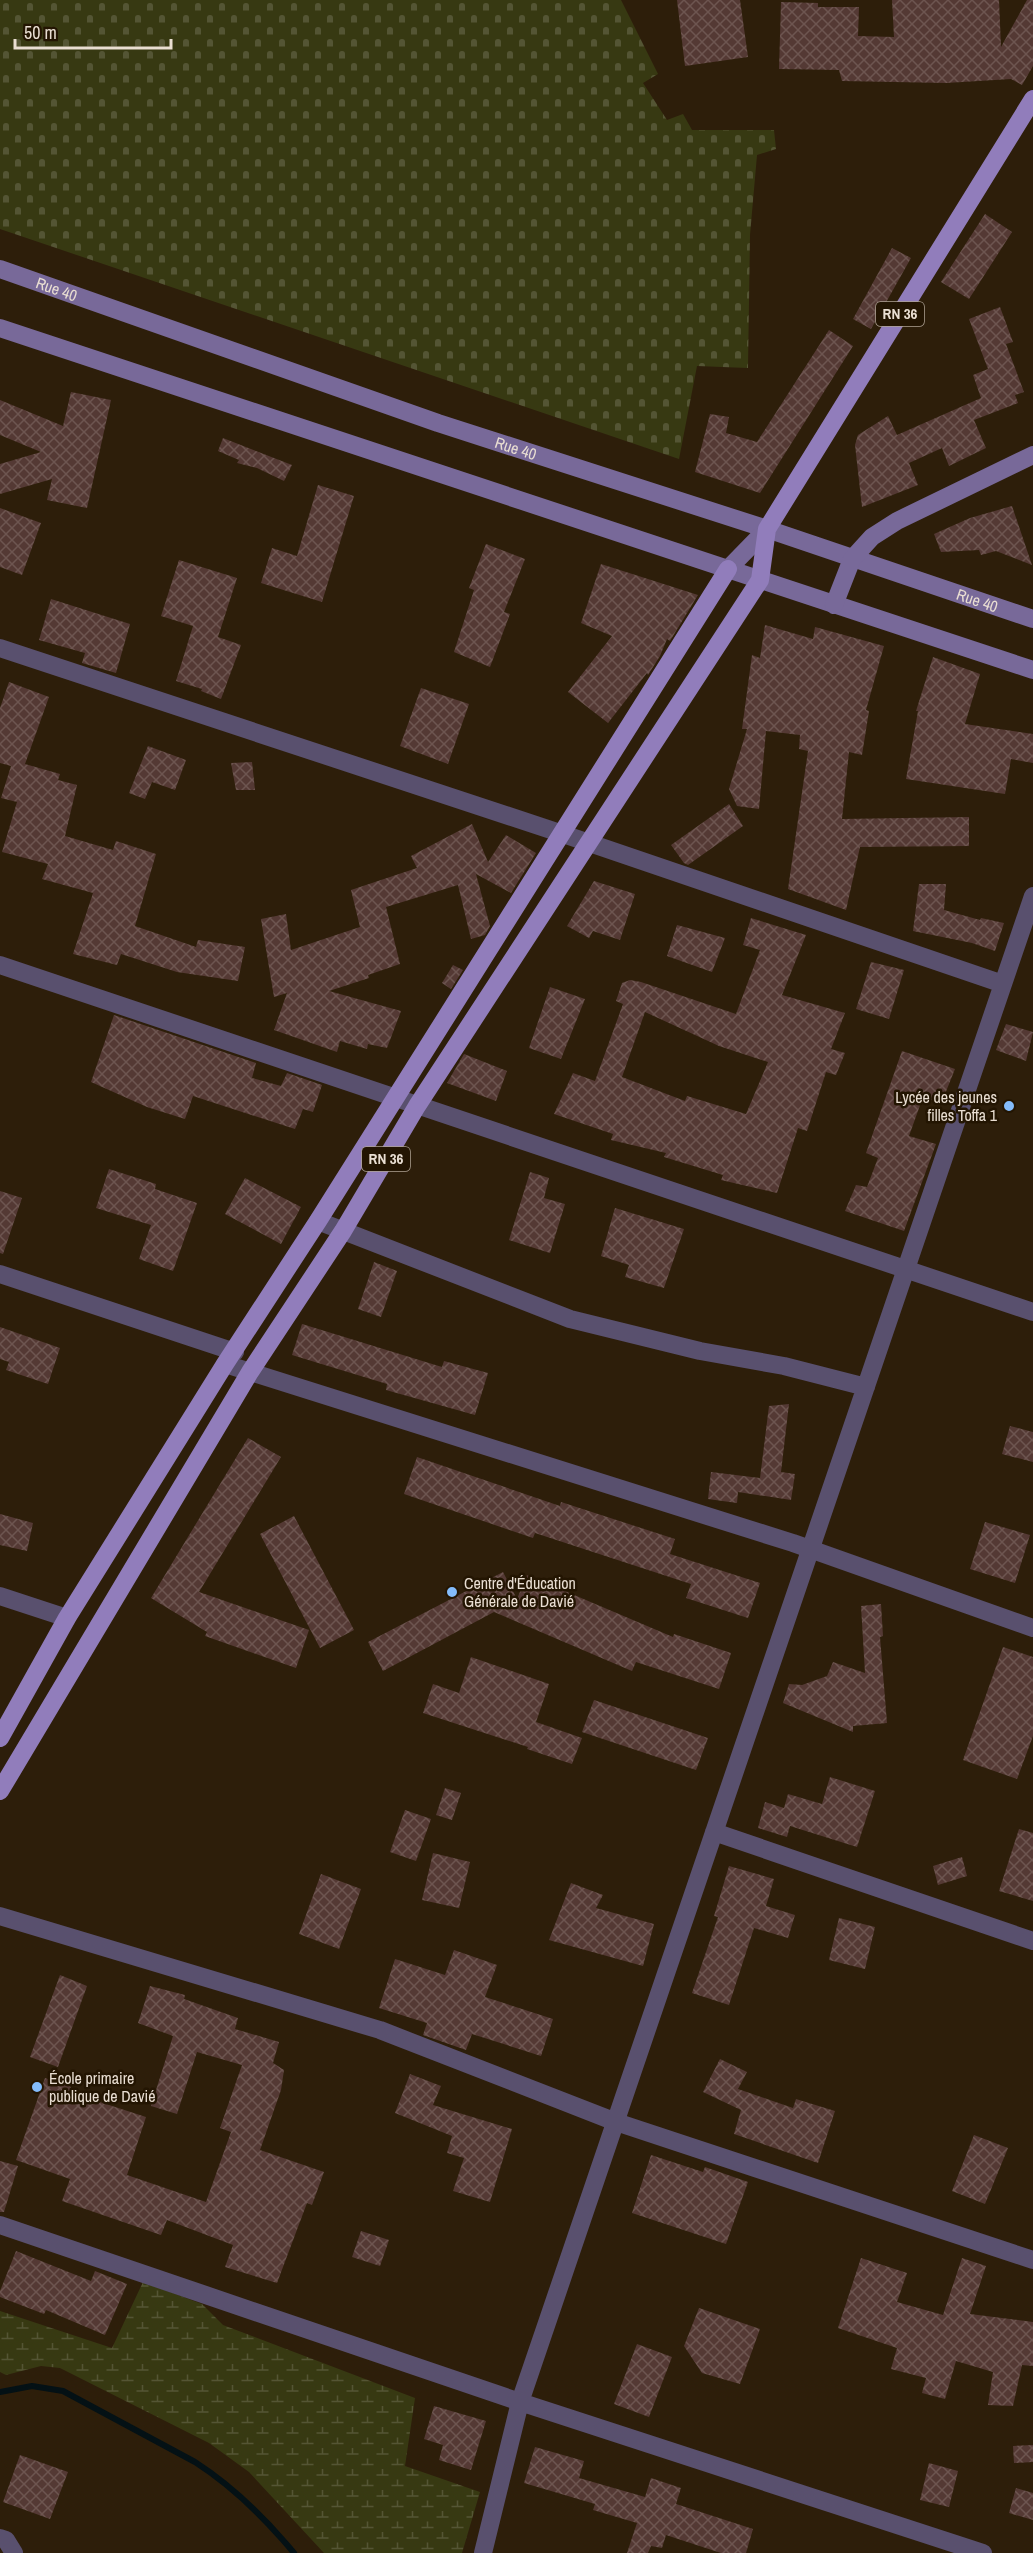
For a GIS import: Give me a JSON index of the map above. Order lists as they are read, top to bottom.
{
  "streets": {
    "main road": ["Rue 40", "RN 36"]
  },
  "crossings": [
    ["Rue 40", "RN 36"]
  ],
  "places": ["Lycée des jeunes filles Toffa 1", "Centre d'Éducation Générale de Davié", "École primaire publique de Davié"],
  "scale_bar": "50 m"
}
